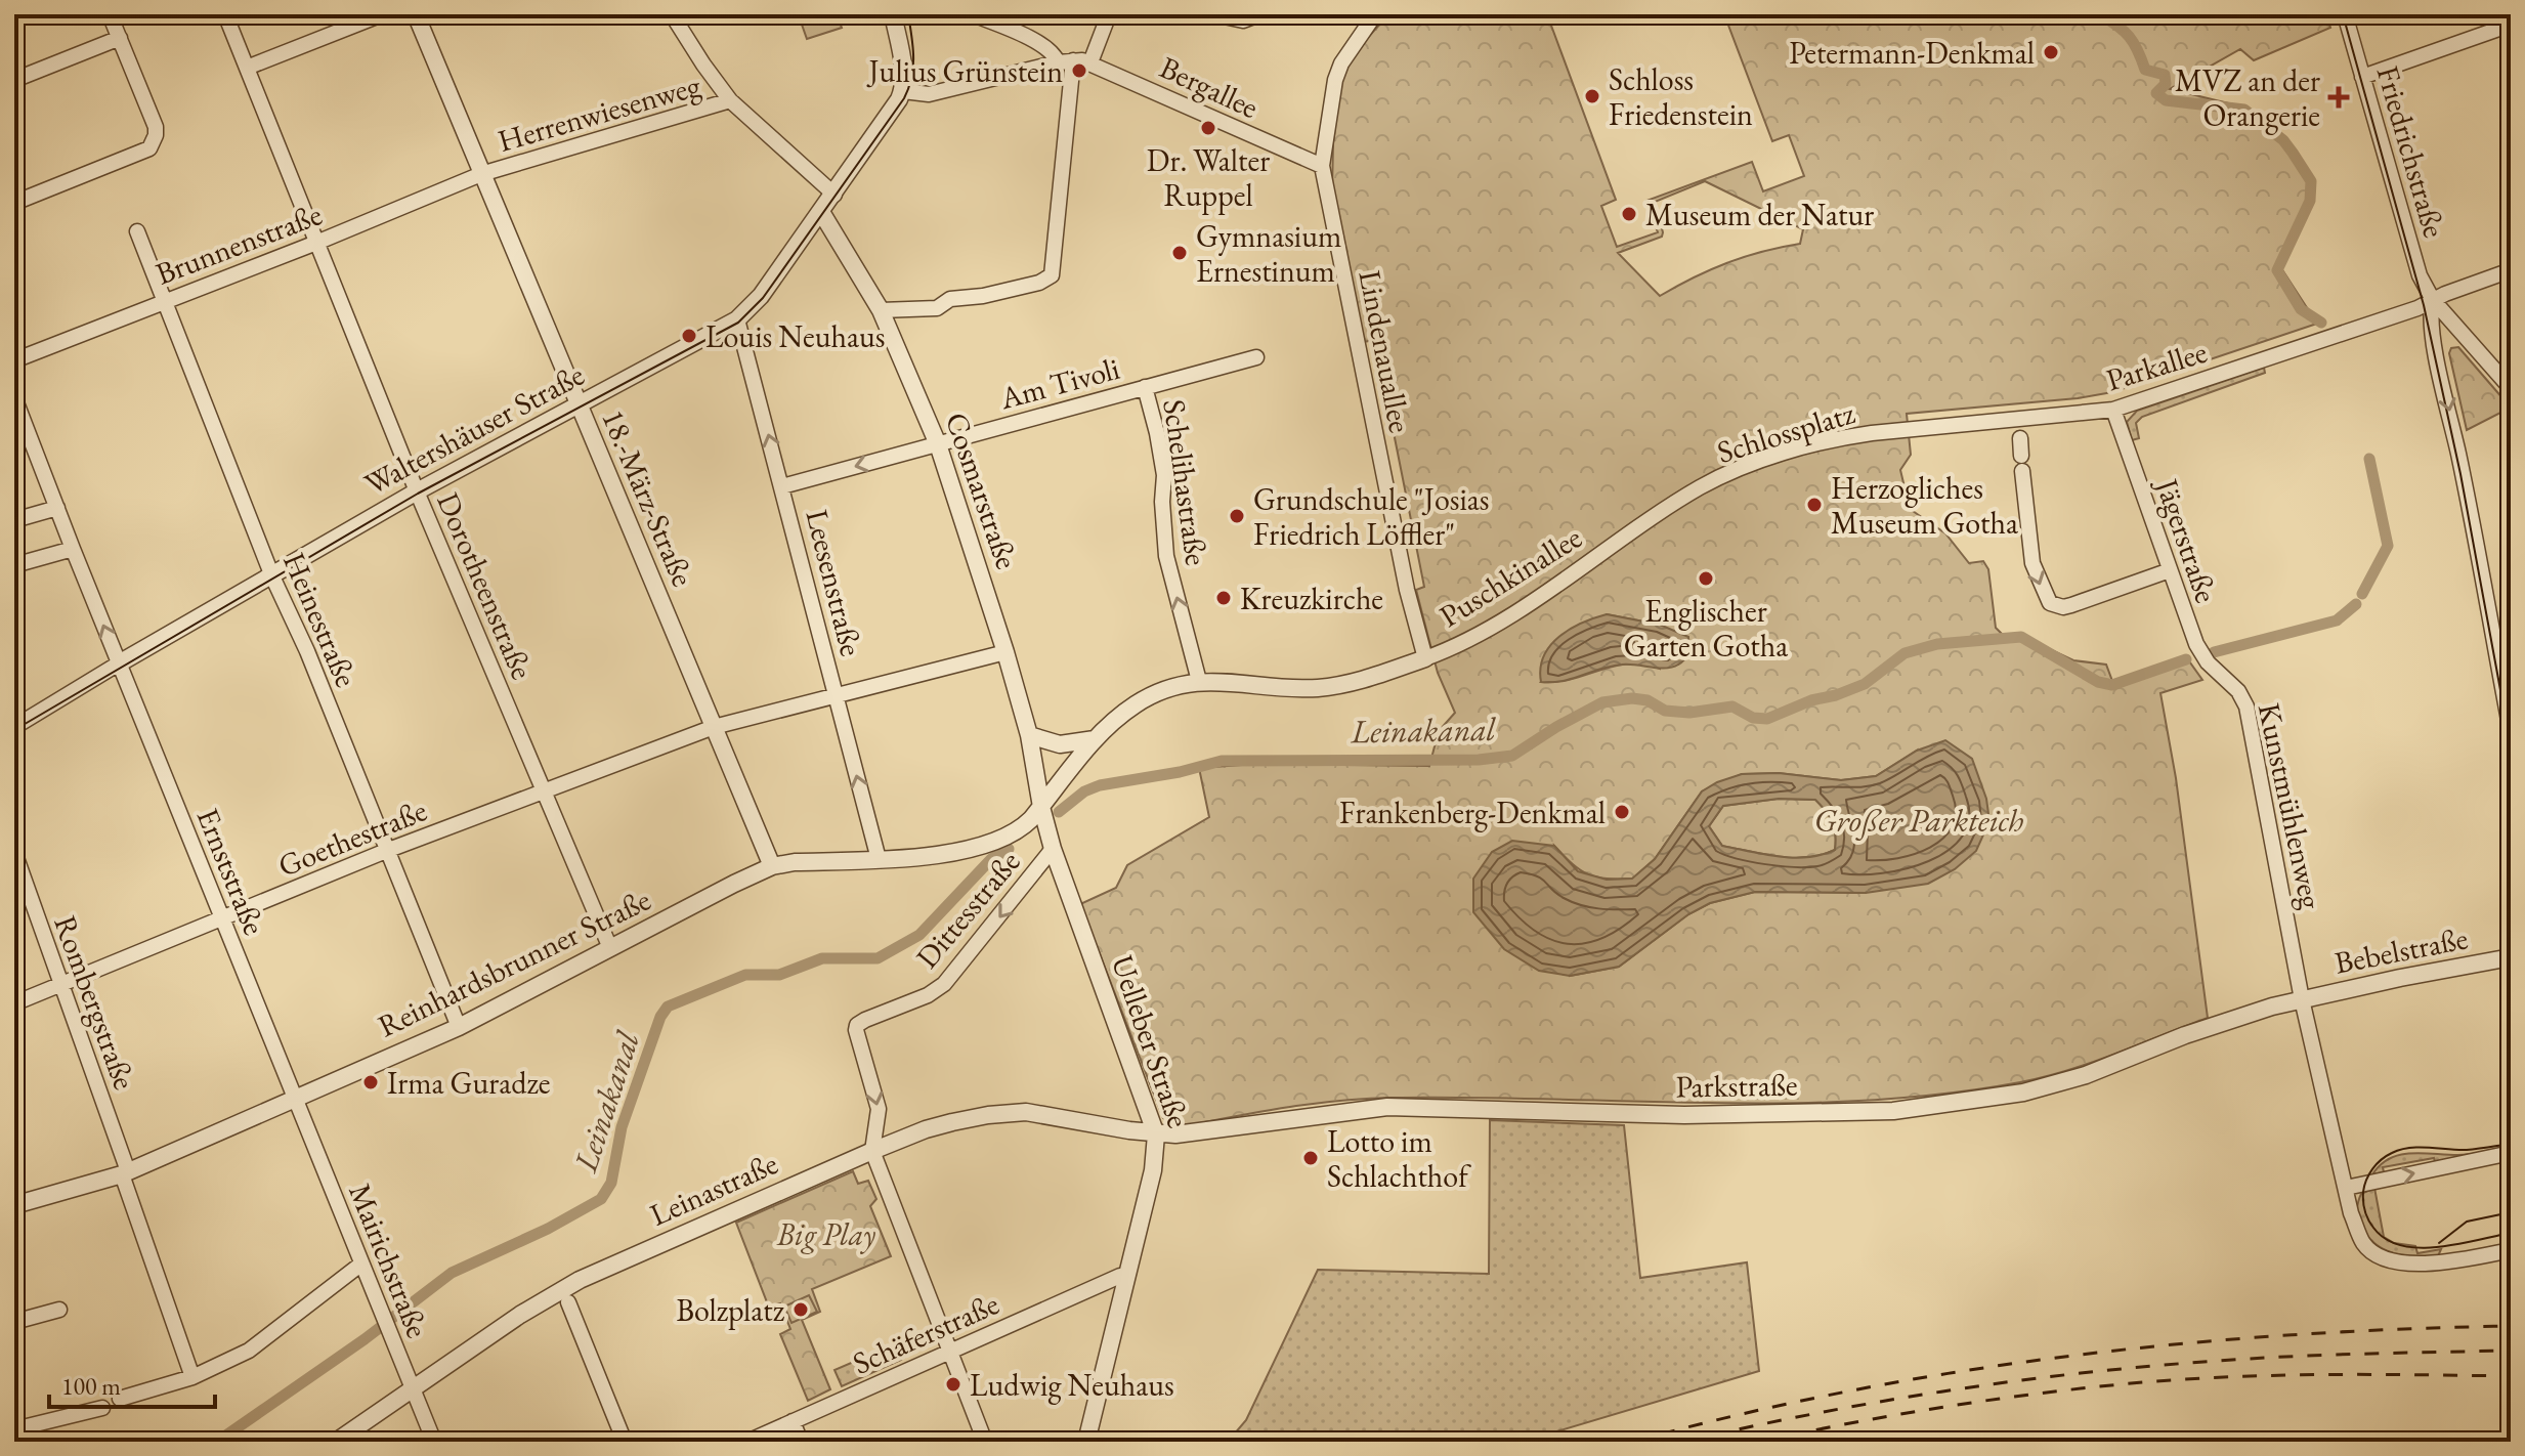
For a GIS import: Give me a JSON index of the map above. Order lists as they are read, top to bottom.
{
  "streets": {
    "street": [
      "Bergallee",
      "Herrenwiesenweg",
      "Friedrichstraße",
      "Brunnenstraße",
      "Lindenauallee",
      "Parkallee",
      "Am Tivoli",
      "Waltershäuser Straße",
      "Schlossplatz",
      "Schelihastraße",
      "Cosmarstraße",
      "18.-März-Straße",
      "Jägerstraße",
      "Puschkinallee",
      "Leesenstraße",
      "Dorotheenstraße",
      "Heinestraße",
      "Kunstmühlenweg",
      "Goethestraße",
      "Ernststraße",
      "Dittesstraße",
      "Bebelstraße",
      "Reinhardsbrunner Straße",
      "Rombergstraße",
      "Uelleber Straße",
      "Parkstraße",
      "Leinastraße",
      "Mairichstraße",
      "Schäferstraße"
    ]
  },
  "crossings": [
    ["Bergallee", "Lindenauallee"],
    ["Herrenwiesenweg", "Brunnenstraße"],
    ["Herrenwiesenweg", "18.-März-Straße"],
    ["Friedrichstraße", "Parkallee"],
    ["Brunnenstraße", "18.-März-Straße"],
    ["Brunnenstraße", "Dorotheenstraße"],
    ["Brunnenstraße", "Heinestraße"],
    ["Lindenauallee", "Puschkinallee"],
    ["Parkallee", "Schlossplatz"],
    ["Parkallee", "Jägerstraße"],
    ["Am Tivoli", "Schelihastraße"],
    ["Am Tivoli", "Cosmarstraße"],
    ["Am Tivoli", "Leesenstraße"],
    ["Waltershäuser Straße", "Cosmarstraße"],
    ["Waltershäuser Straße", "18.-März-Straße"],
    ["Waltershäuser Straße", "Leesenstraße"],
    ["Waltershäuser Straße", "Dorotheenstraße"],
    ["Waltershäuser Straße", "Heinestraße"],
    ["Waltershäuser Straße", "Ernststraße"],
    ["Schlossplatz", "Puschkinallee"],
    ["Schelihastraße", "Puschkinallee"],
    ["Cosmarstraße", "Puschkinallee"],
    ["Cosmarstraße", "Goethestraße"],
    ["Cosmarstraße", "Reinhardsbrunner Straße"],
    ["Cosmarstraße", "Uelleber Straße"],
    ["18.-März-Straße", "Goethestraße"],
    ["18.-März-Straße", "Reinhardsbrunner Straße"],
    ["Jägerstraße", "Kunstmühlenweg"],
    ["Puschkinallee", "Reinhardsbrunner Straße"],
    ["Puschkinallee", "Uelleber Straße"],
    ["Leesenstraße", "Goethestraße"],
    ["Leesenstraße", "Reinhardsbrunner Straße"],
    ["Dorotheenstraße", "Goethestraße"],
    ["Dorotheenstraße", "Reinhardsbrunner Straße"],
    ["Heinestraße", "Goethestraße"],
    ["Heinestraße", "Reinhardsbrunner Straße"],
    ["Kunstmühlenweg", "Bebelstraße"],
    ["Kunstmühlenweg", "Parkstraße"],
    ["Goethestraße", "Ernststraße"],
    ["Goethestraße", "Rombergstraße"],
    ["Ernststraße", "Reinhardsbrunner Straße"],
    ["Ernststraße", "Mairichstraße"],
    ["Dittesstraße", "Uelleber Straße"],
    ["Dittesstraße", "Leinastraße"],
    ["Bebelstraße", "Parkstraße"],
    ["Reinhardsbrunner Straße", "Rombergstraße"],
    ["Reinhardsbrunner Straße", "Uelleber Straße"],
    ["Reinhardsbrunner Straße", "Mairichstraße"],
    ["Uelleber Straße", "Parkstraße"],
    ["Uelleber Straße", "Leinastraße"],
    ["Uelleber Straße", "Schäferstraße"],
    ["Parkstraße", "Leinastraße"],
    ["Leinastraße", "Mairichstraße"]
  ],
  "one_way": ["Schelihastraße", "Leesenstraße", "Dittesstraße"],
  "water": ["Leinakanal", "Großer Parkteich"],
  "parks": ["Big Play"],
  "places": {
    "other": [
      "Petermann-Denkmal",
      "Julius Grünstein",
      "Schloss Friedenstein",
      "Dr. Walter Ruppel",
      "Museum der Natur",
      "Gymnasium Ernestinum",
      "Louis Neuhaus",
      "Herzogliches Museum Gotha",
      "Grundschule \"Josias Friedrich Löffler\"",
      "Englischer Garten Gotha",
      "Kreuzkirche",
      "Frankenberg-Denkmal",
      "Irma Guradze",
      "Lotto im Schlachthof",
      "Bolzplatz",
      "Ludwig Neuhaus"
    ],
    "health": ["MVZ an der Orangerie"]
  },
  "scale_bar": "100 m"
}
